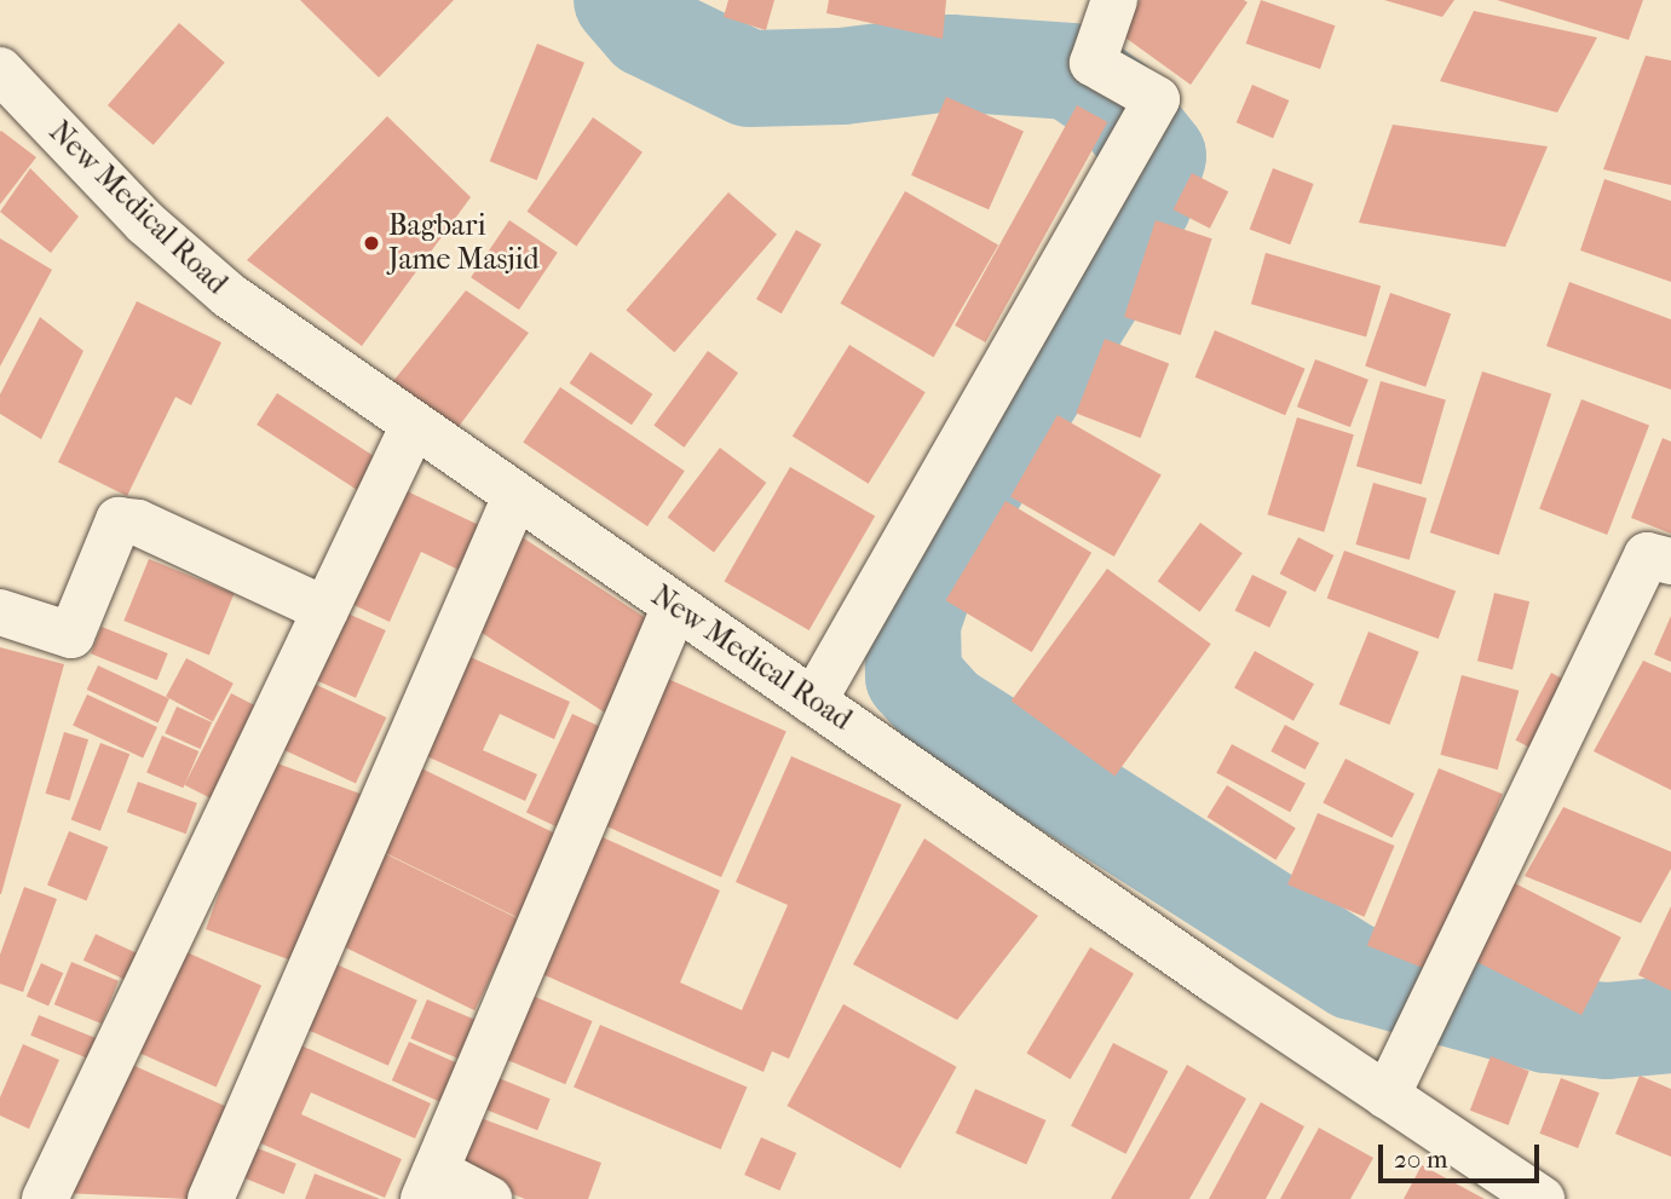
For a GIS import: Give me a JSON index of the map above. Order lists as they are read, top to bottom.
{
  "streets": {
    "street": ["New Medical Road"]
  },
  "places": ["Bagbari Jame Masjid"],
  "scale_bar": "20 m"
}
